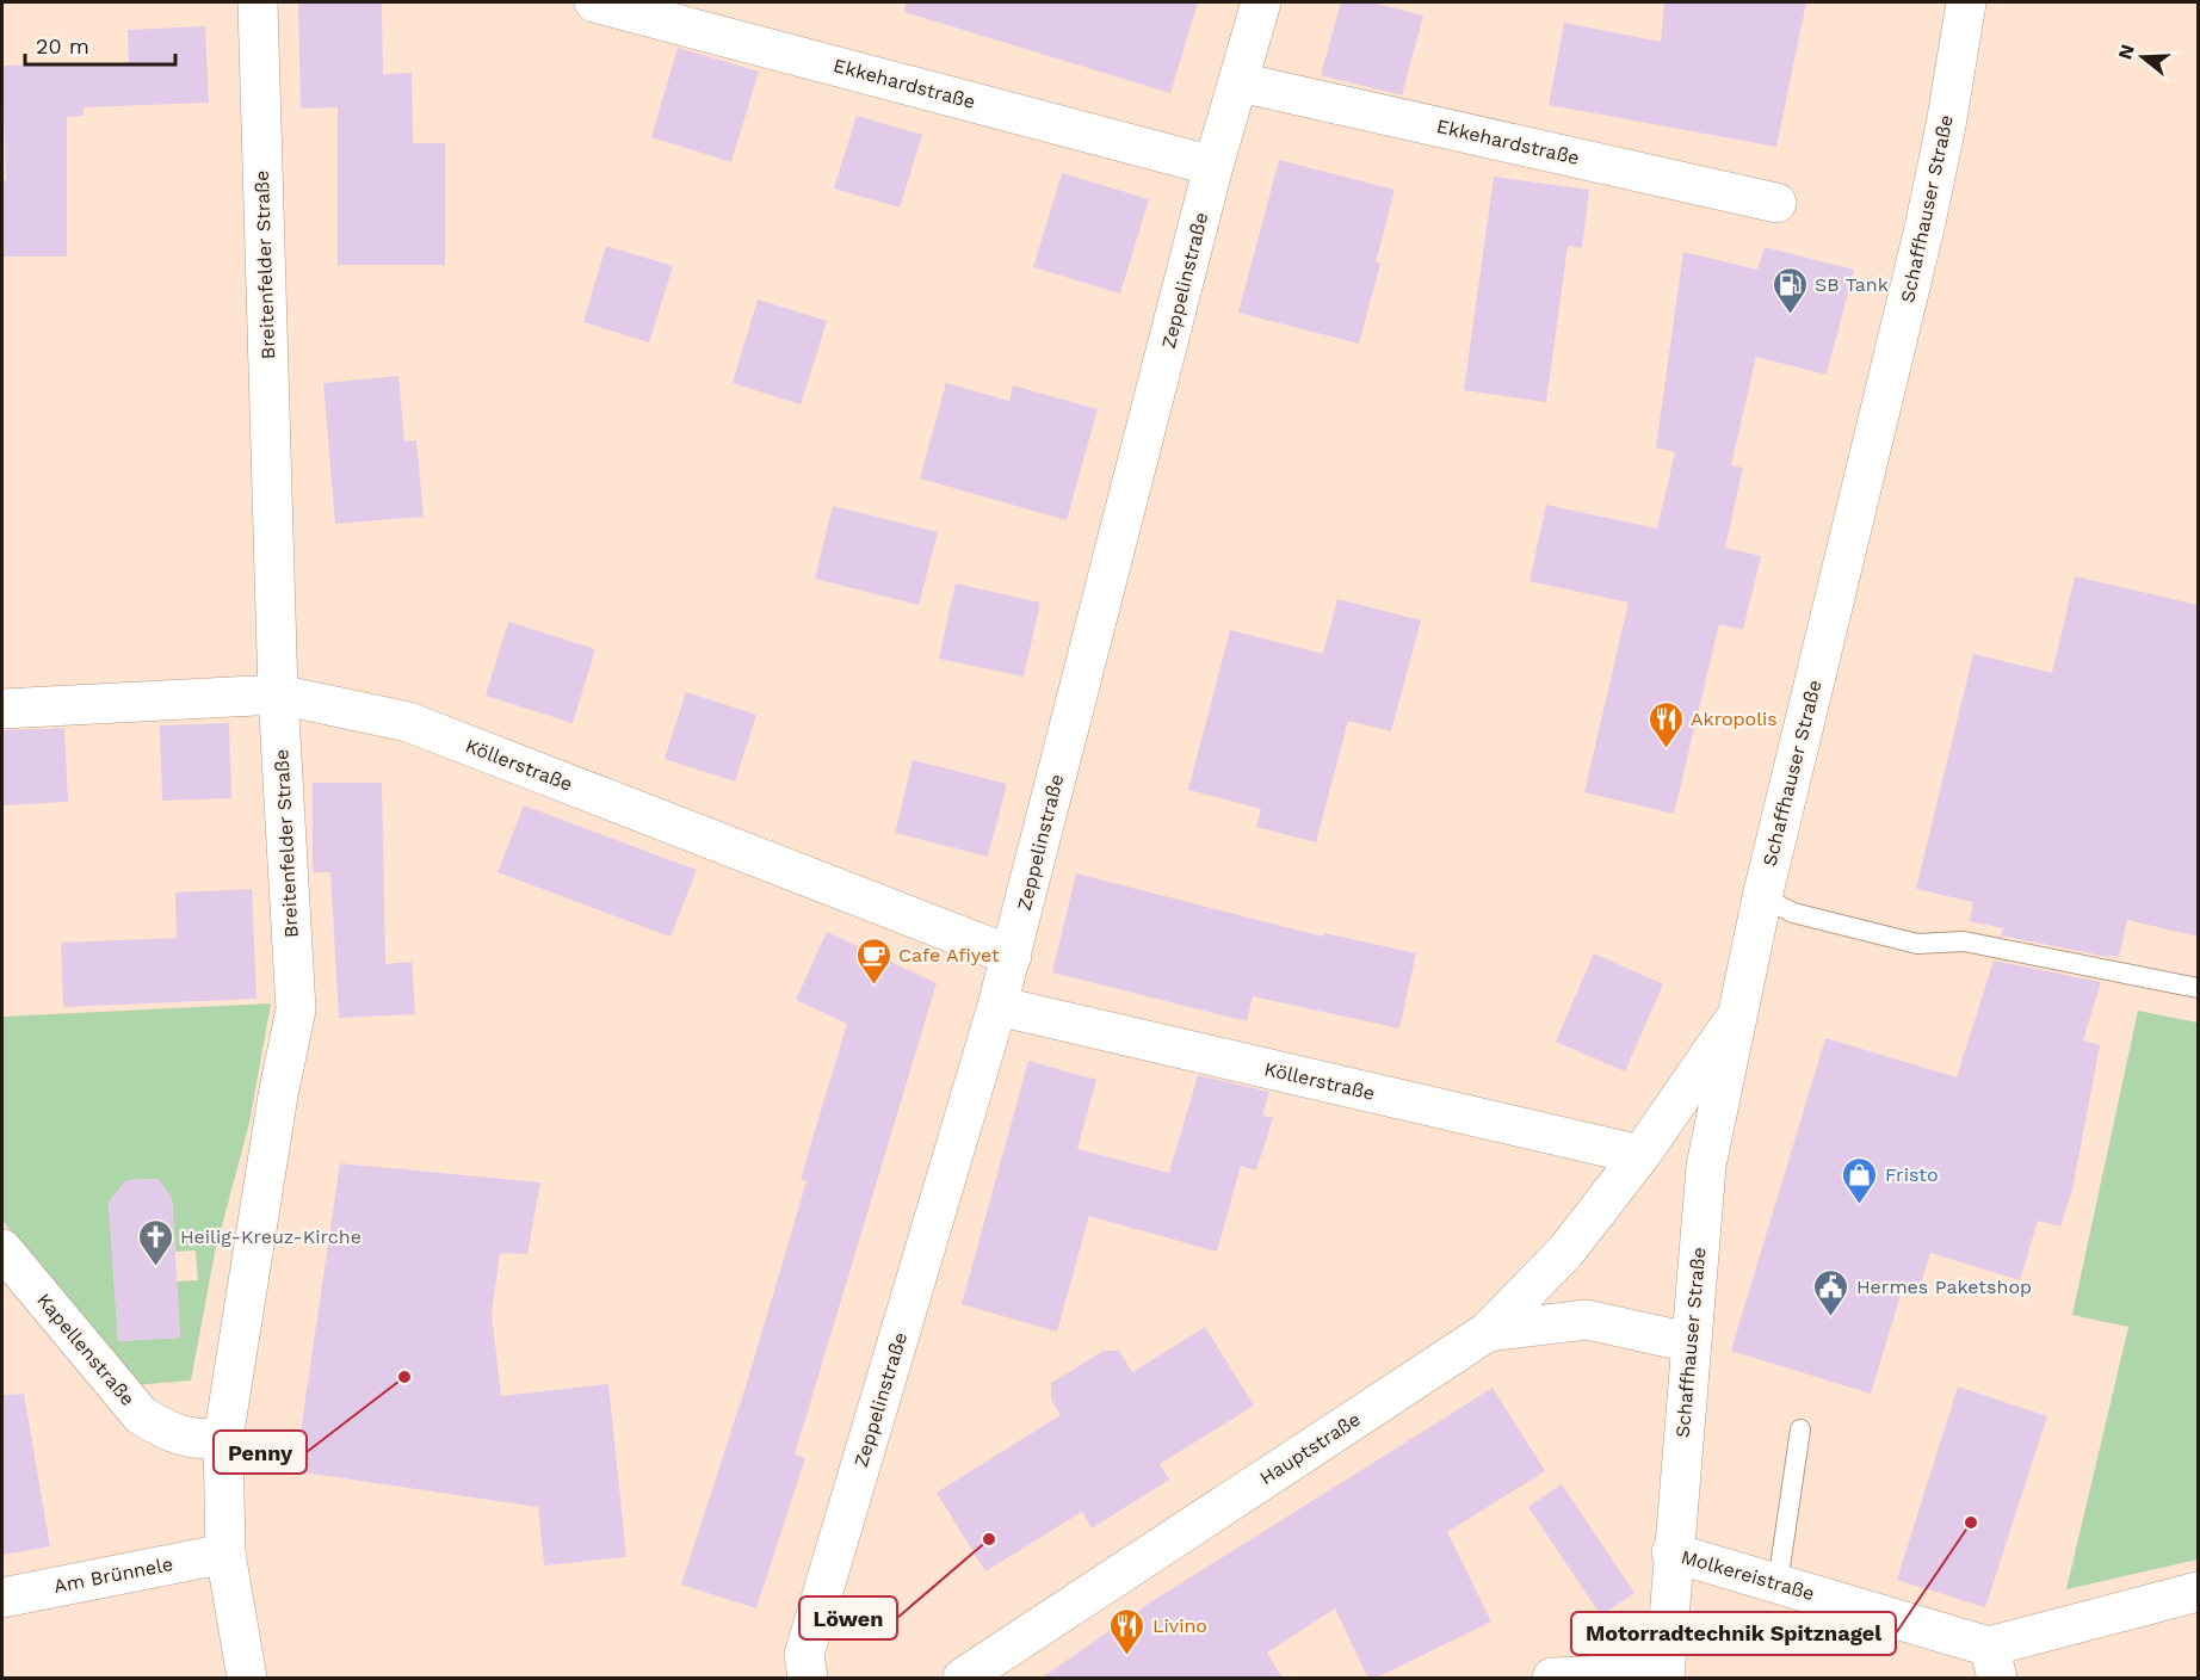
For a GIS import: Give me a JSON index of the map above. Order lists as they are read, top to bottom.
{
  "streets": {
    "street": [
      "Ekkehardstraße",
      "Schaffhauser Straße",
      "Breitenfelder Straße",
      "Zeppelinstraße",
      "Köllerstraße",
      "Kapellenstraße",
      "Hauptstraße",
      "Am Brünnele",
      "Molkereistraße"
    ]
  },
  "crossings": [
    ["Ekkehardstraße", "Zeppelinstraße"],
    ["Schaffhauser Straße", "Hauptstraße"],
    ["Schaffhauser Straße", "Molkereistraße"],
    ["Breitenfelder Straße", "Köllerstraße"],
    ["Breitenfelder Straße", "Kapellenstraße"],
    ["Breitenfelder Straße", "Am Brünnele"],
    ["Zeppelinstraße", "Köllerstraße"]
  ],
  "places": {
    "fuel station": ["SB Tank"],
    "restaurant": ["Akropolis", "Livino"],
    "cafe": ["Cafe Afiyet"],
    "shop": ["Fristo"],
    "church": ["Heilig-Kreuz-Kirche"],
    "public building": ["Hermes Paketshop"],
    "other": ["Penny", "Motorradtechnik Spitznagel", "Löwen"]
  },
  "scale_bar": "20 m",
  "north": "left"
}
